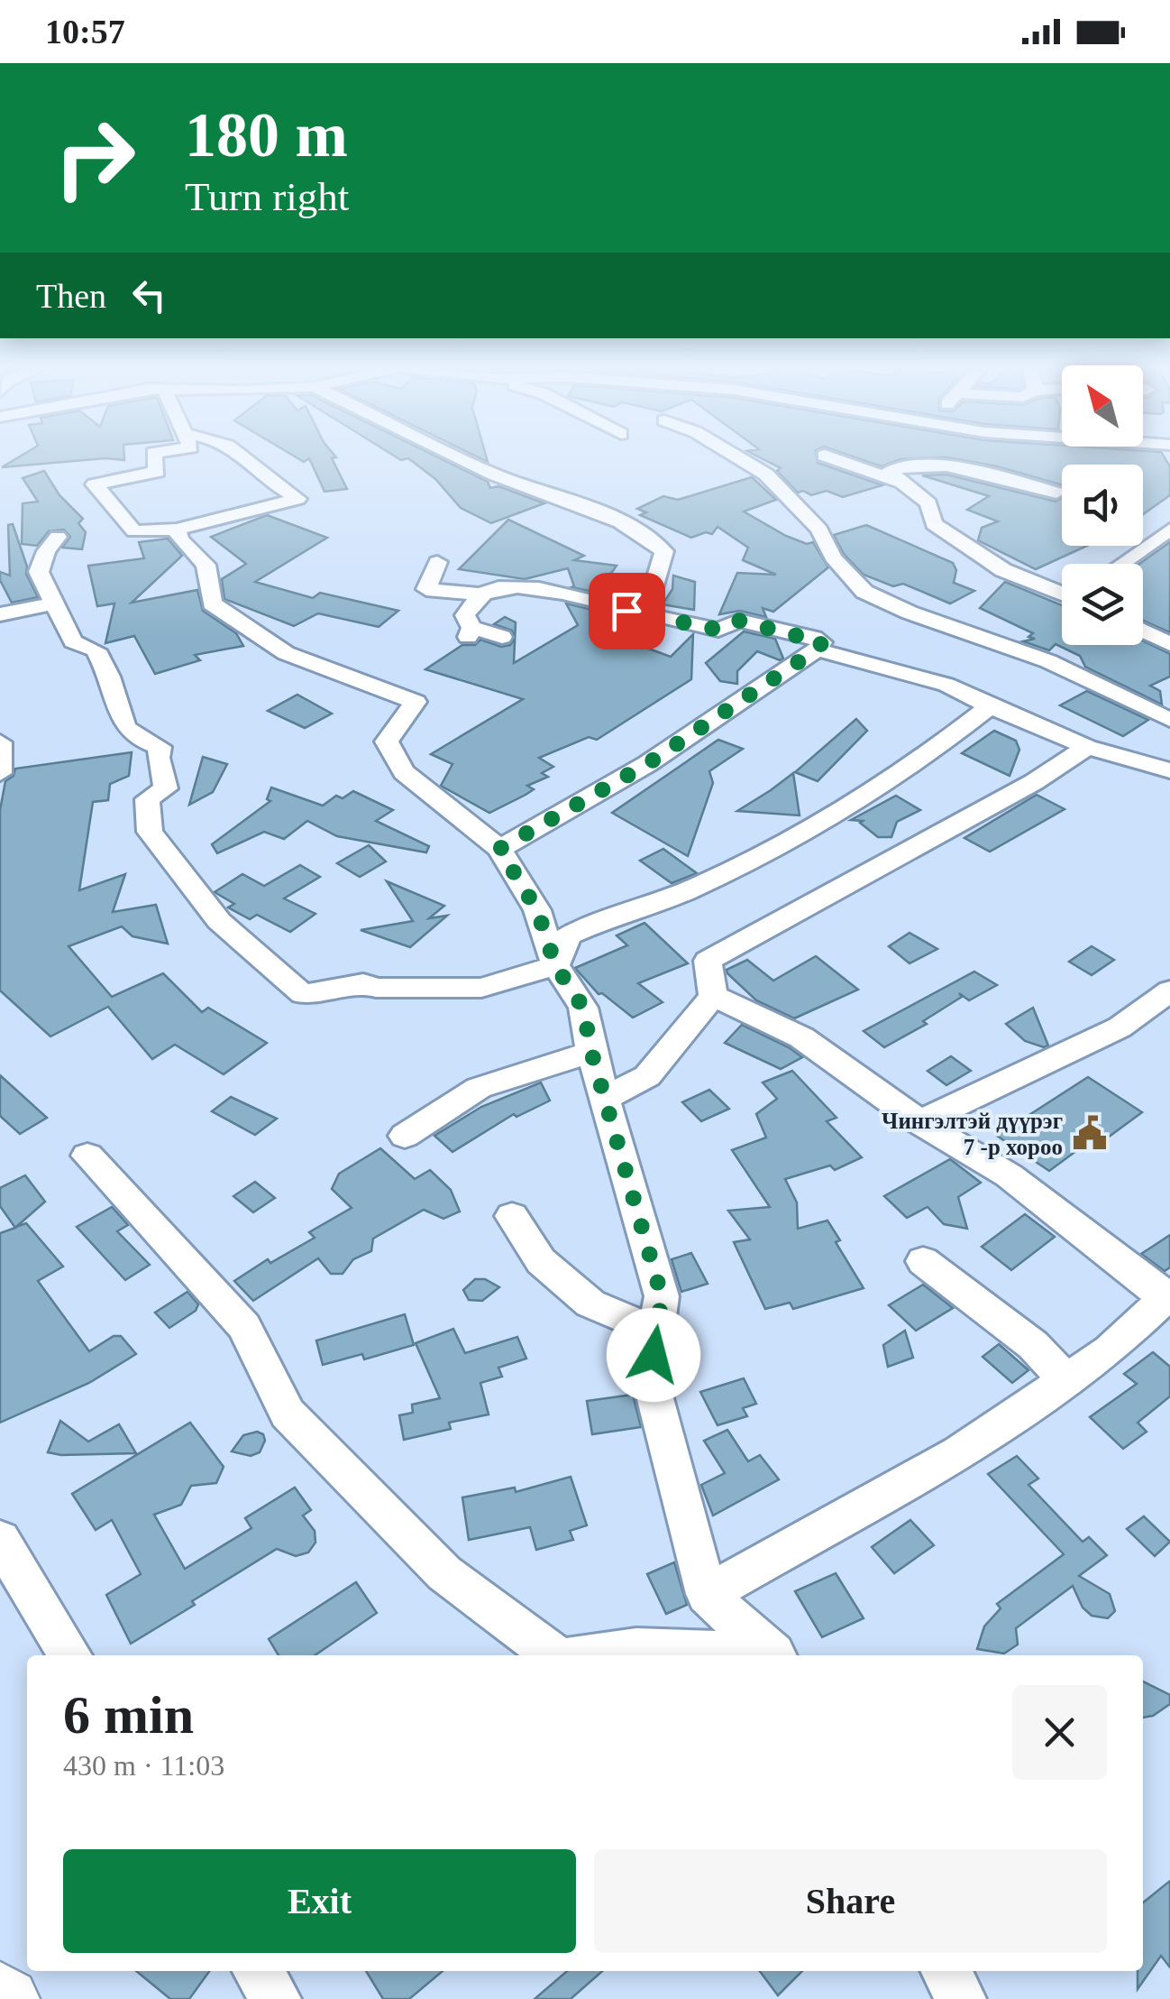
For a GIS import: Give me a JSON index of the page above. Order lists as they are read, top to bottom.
{
  "places": {
    "public building": ["Чингэлтэй дүүрэг 7 -р хороо"]
  },
  "north": "top left",
  "page": {
    "status": "10:57",
    "turn": ["180 m", "Turn right"],
    "then": "Then",
    "heading": ["6 min", "430 m · 11:03"],
    "buttons": ["Exit", "Share"]
  }
}
